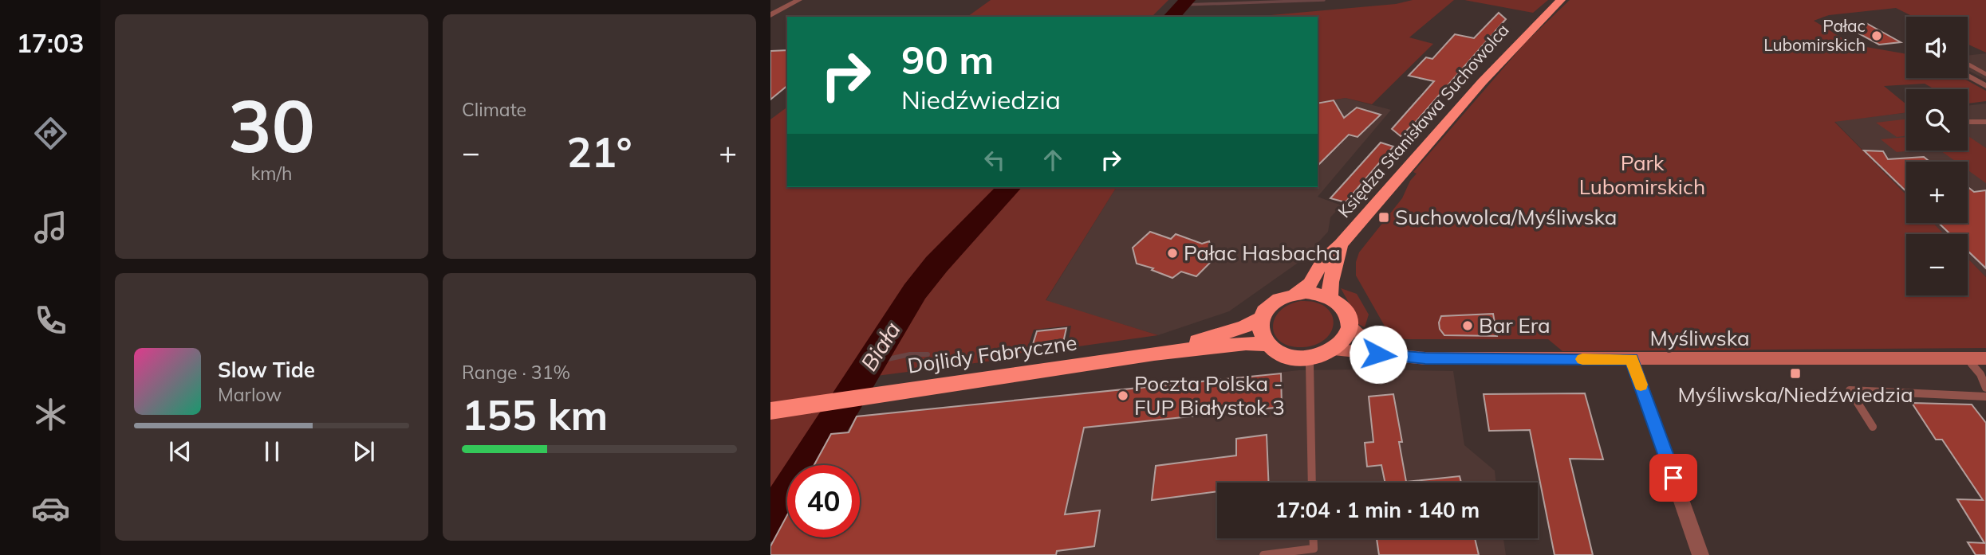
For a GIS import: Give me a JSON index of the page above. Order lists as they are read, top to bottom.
{
  "streets": {
    "highway": ["Księdza Stanisława Suchowolca", "Dojlidy Fabryczne"],
    "street": ["Myśliwska"]
  },
  "crossings": [
    ["Księdza Stanisława Suchowolca", "Myśliwska"],
    ["Księdza Stanisława Suchowolca", "Dojlidy Fabryczne"],
    ["Myśliwska", "Dojlidy Fabryczne"]
  ],
  "water": ["Biała"],
  "parks": ["Park Lubomirskich"],
  "places": {
    "other": [
      "Pałac Lubomirskich",
      "Pałac Hasbacha",
      "Bar Era",
      "Poczta Polska - FUP Białystok 3"
    ],
    "transit": ["Suchowolca/Myśliwska", "Myśliwska/Niedźwiedzia"]
  },
  "page": {
    "tabs": "17:03",
    "tile": [
      ["30", "km/h"],
      "Climate",
      ["Range · 31%", "155 km"]
    ],
    "map_buttons": ["+", "−"],
    "turn": ["90 m", "Niedźwiedzia"],
    "heat": ["−", "21°", "+"],
    "song": ["Slow Tide", "Marlow"],
    "limit": "40",
    "trip": "17:04 · 1 min · 140 m"
  }
}
